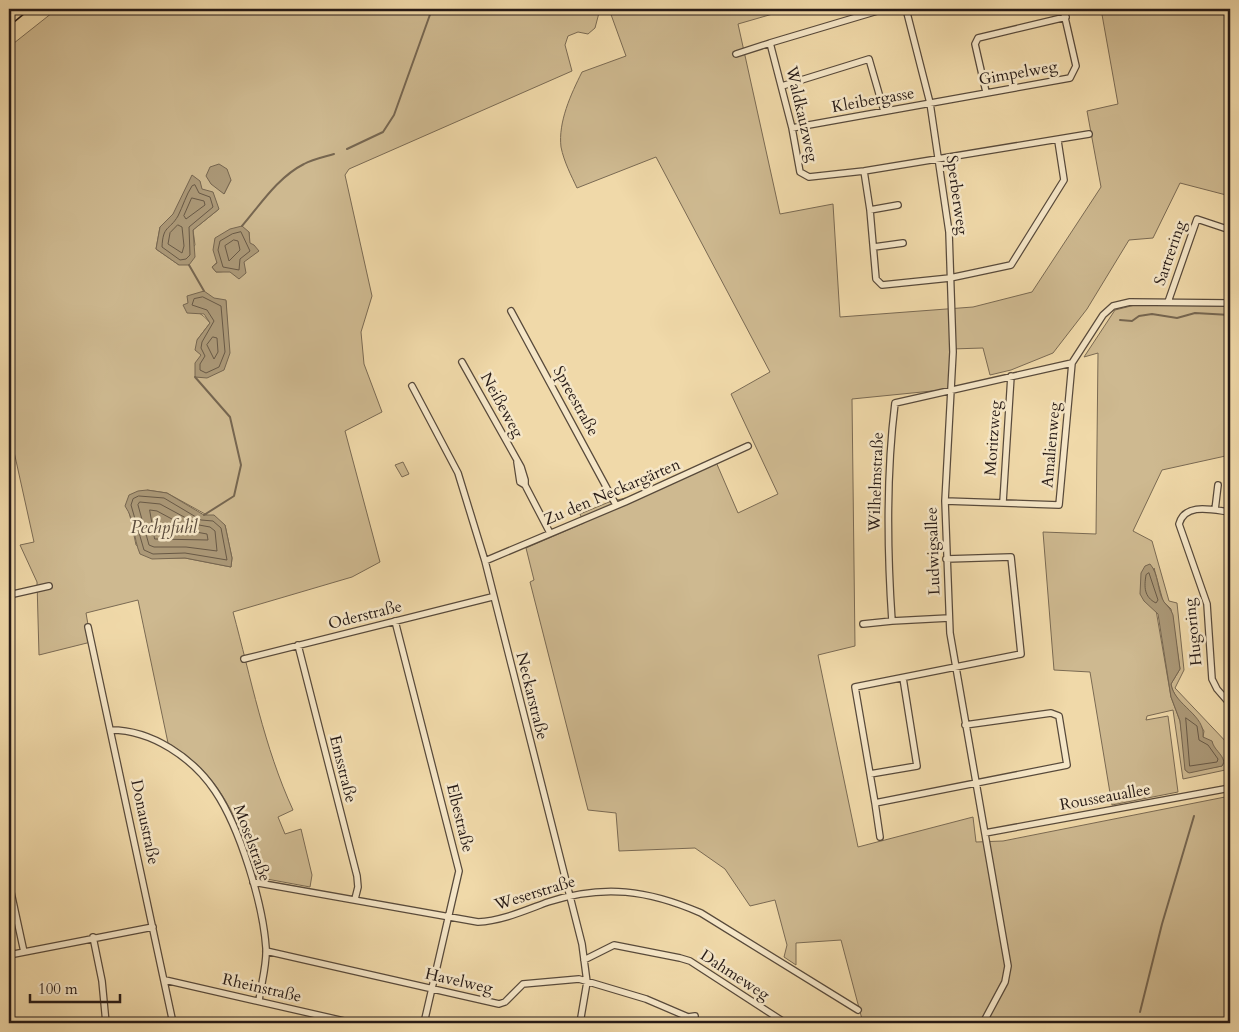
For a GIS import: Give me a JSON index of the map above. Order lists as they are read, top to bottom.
{
  "streets": {
    "street": [
      "Gimpelweg",
      "Kleibergasse",
      "Waldkauzweg",
      "Sperberweg",
      "Sartrering",
      "Spreestraße",
      "Neißeweg",
      "Moritzweg",
      "Amalienweg",
      "Wilhelmstraße",
      "Zu den Neckargärten",
      "Ludwigsallee",
      "Oderstraße",
      "Hugoring",
      "Neckarstraße",
      "Emsstraße",
      "Rousseauallee",
      "Elbestraße",
      "Donaustraße",
      "Moselstraße",
      "Weserstraße",
      "Dahmeweg",
      "Havelweg",
      "Rheinstraße"
    ]
  },
  "crossings": [
    ["Gimpelweg", "Kleibergasse"],
    ["Gimpelweg", "Sperberweg"],
    ["Kleibergasse", "Waldkauzweg"],
    ["Kleibergasse", "Sperberweg"],
    ["Waldkauzweg", "Sperberweg"],
    ["Sperberweg", "Wilhelmstraße"],
    ["Sperberweg", "Ludwigsallee"],
    ["Sartrering", "Amalienweg"],
    ["Spreestraße", "Zu den Neckargärten"],
    ["Neißeweg", "Zu den Neckargärten"],
    ["Moritzweg", "Amalienweg"],
    ["Amalienweg", "Ludwigsallee"],
    ["Wilhelmstraße", "Ludwigsallee"],
    ["Zu den Neckargärten", "Neckarstraße"],
    ["Ludwigsallee", "Rousseauallee"],
    ["Oderstraße", "Neckarstraße"],
    ["Oderstraße", "Emsstraße"],
    ["Oderstraße", "Elbestraße"],
    ["Neckarstraße", "Weserstraße"],
    ["Neckarstraße", "Dahmeweg"],
    ["Neckarstraße", "Havelweg"],
    ["Emsstraße", "Weserstraße"],
    ["Elbestraße", "Weserstraße"],
    ["Elbestraße", "Havelweg"],
    ["Donaustraße", "Moselstraße"],
    ["Donaustraße", "Rheinstraße"],
    ["Moselstraße", "Weserstraße"],
    ["Moselstraße", "Havelweg"],
    ["Moselstraße", "Rheinstraße"]
  ],
  "water": ["Pechpfuhl"],
  "scale_bar": "100 m"
}
